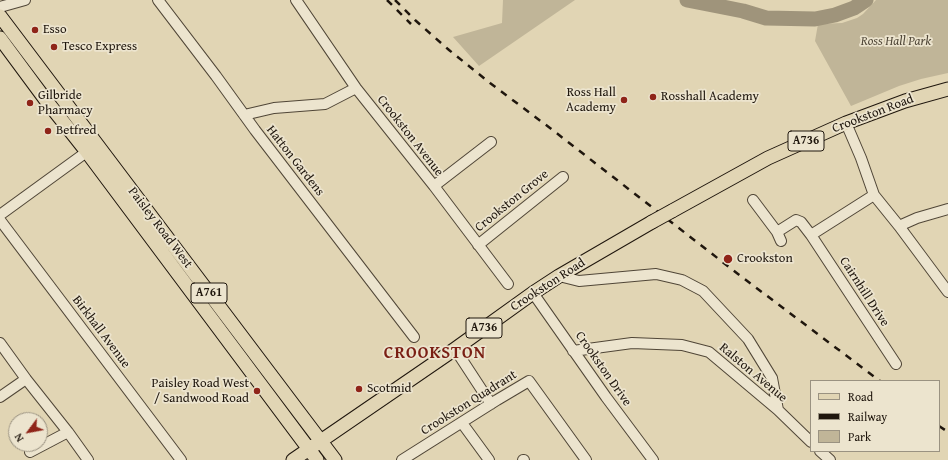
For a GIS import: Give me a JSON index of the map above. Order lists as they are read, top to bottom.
{
  "streets": {
    "main road": [
      "Crookston Road",
      "A736",
      "Paisley Road West",
      "A761"
    ],
    "street": [
      "Crookston Avenue",
      "Hatton Gardens",
      "Crookston Grove",
      "Cairnhill Drive",
      "Birkhall Avenue",
      "Crookston Drive",
      "Ralston Avenue",
      "Crookston Quadrant"
    ]
  },
  "crossings": [
    ["Crookston Road", "A736"],
    ["Crookston Road", "Paisley Road West"],
    ["Crookston Road", "Crookston Drive"],
    ["Crookston Avenue", "Crookston Grove"],
    ["A736", "Paisley Road West"],
    ["Crookston Drive", "Ralston Avenue"]
  ],
  "districts": ["CROOKSTON"],
  "parks": ["Ross Hall Park"],
  "places": [
    "Esso",
    "Tesco Express",
    "Rosshall Academy",
    "Ross Hall Academy",
    "Gilbride Pharmacy",
    "Betfred",
    "Crookston",
    "Scotmid",
    "Paisley Road West / Sandwood Road"
  ],
  "legend": ["Road", "Railway", "Park"],
  "north": "bottom left"
}
